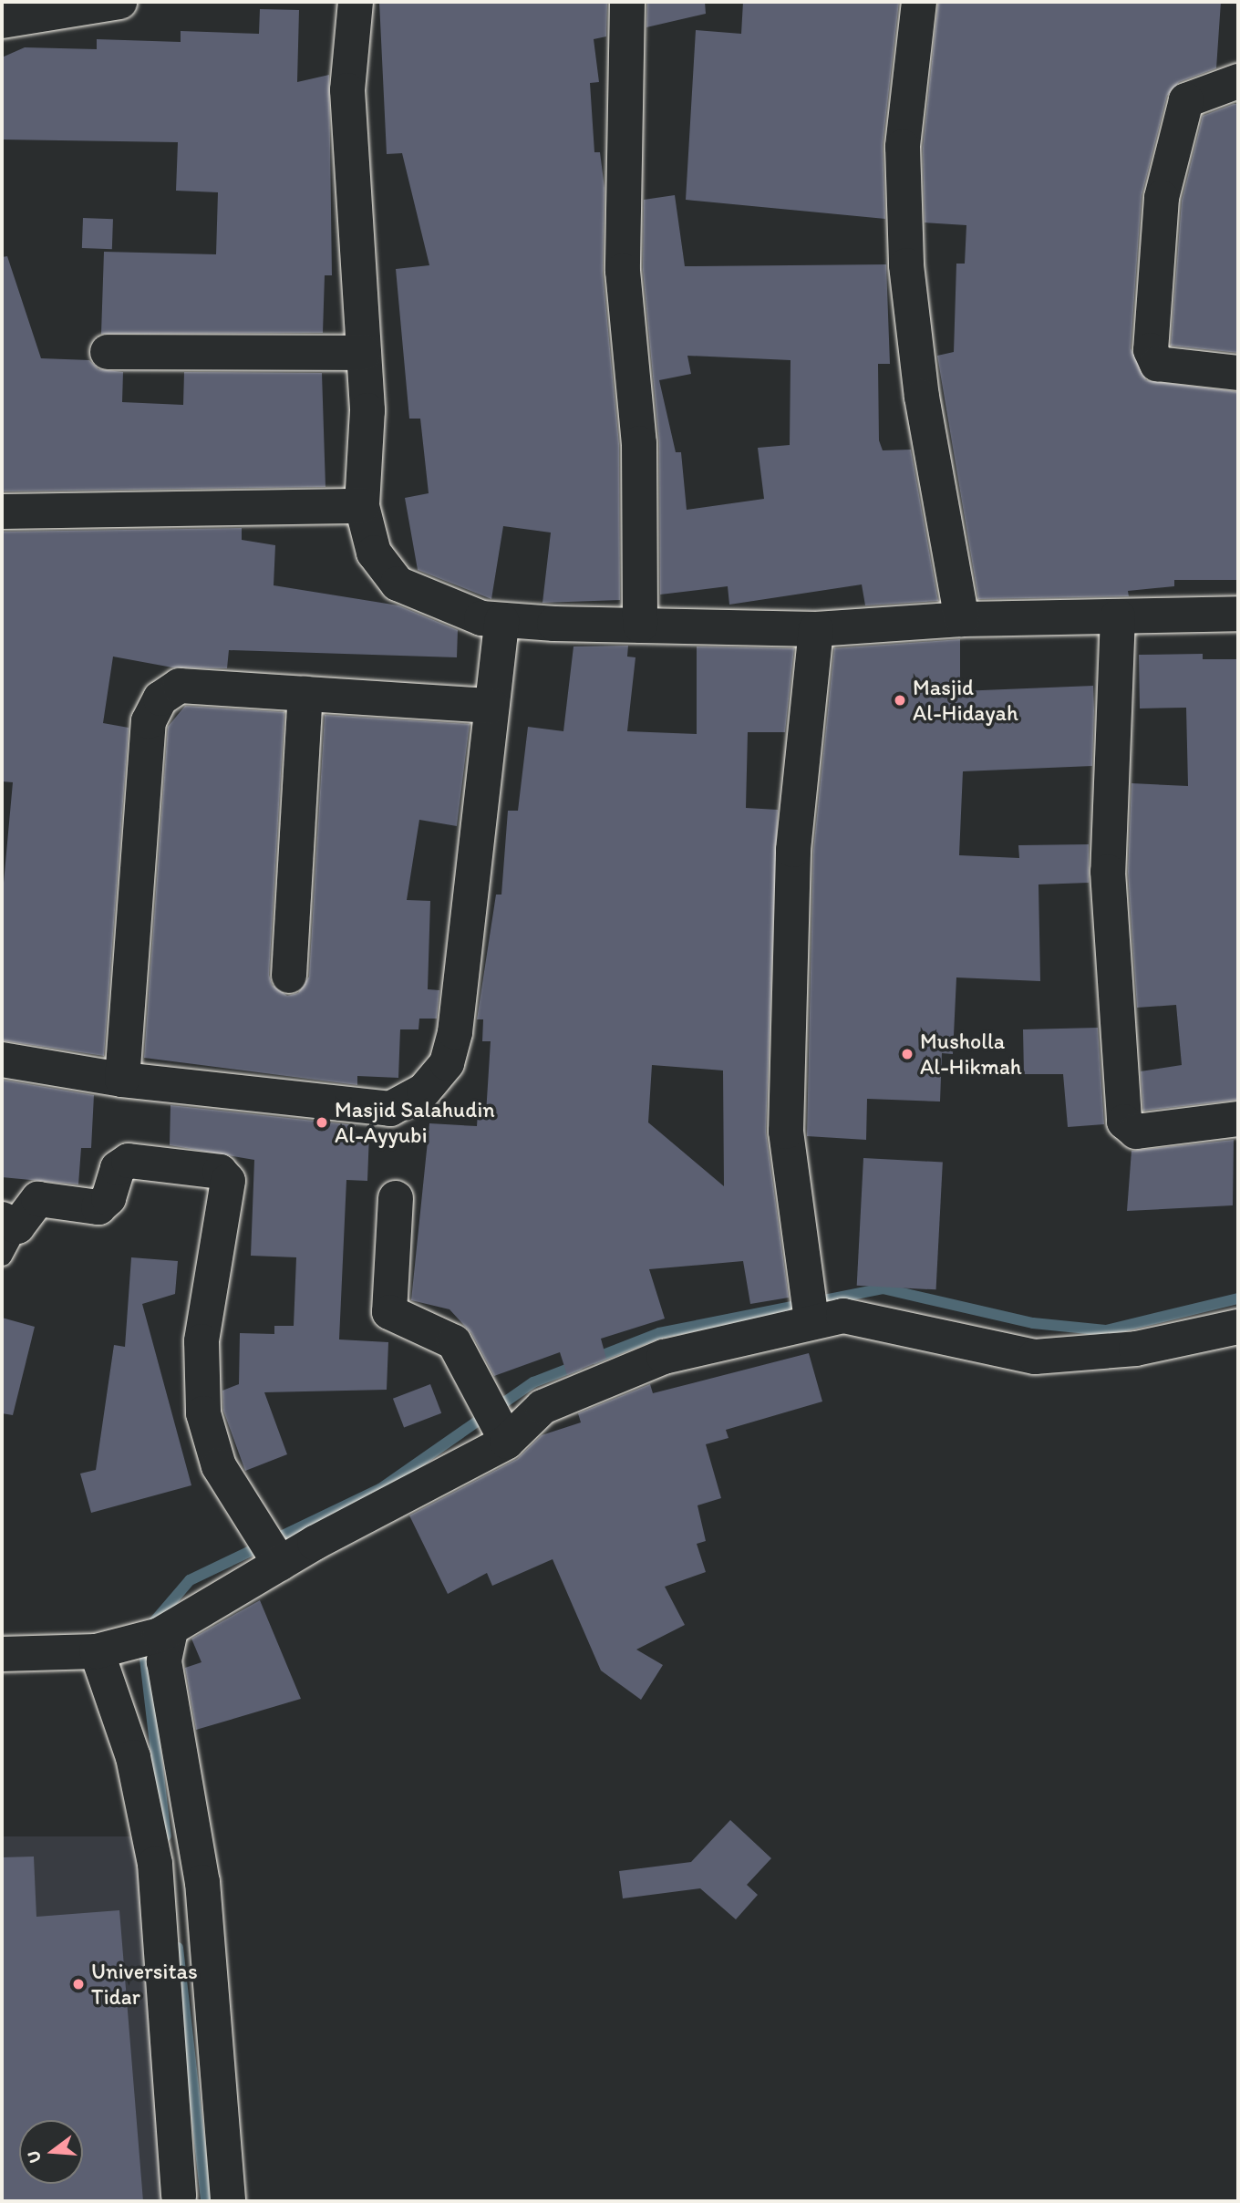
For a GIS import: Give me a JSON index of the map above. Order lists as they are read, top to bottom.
{
  "places": [
    "Masjid Al-Hidayah",
    "Musholla Al-Hikmah",
    "Masjid Salahudin Al-Ayyubi",
    "Universitas Tidar"
  ],
  "north": "left"
}
